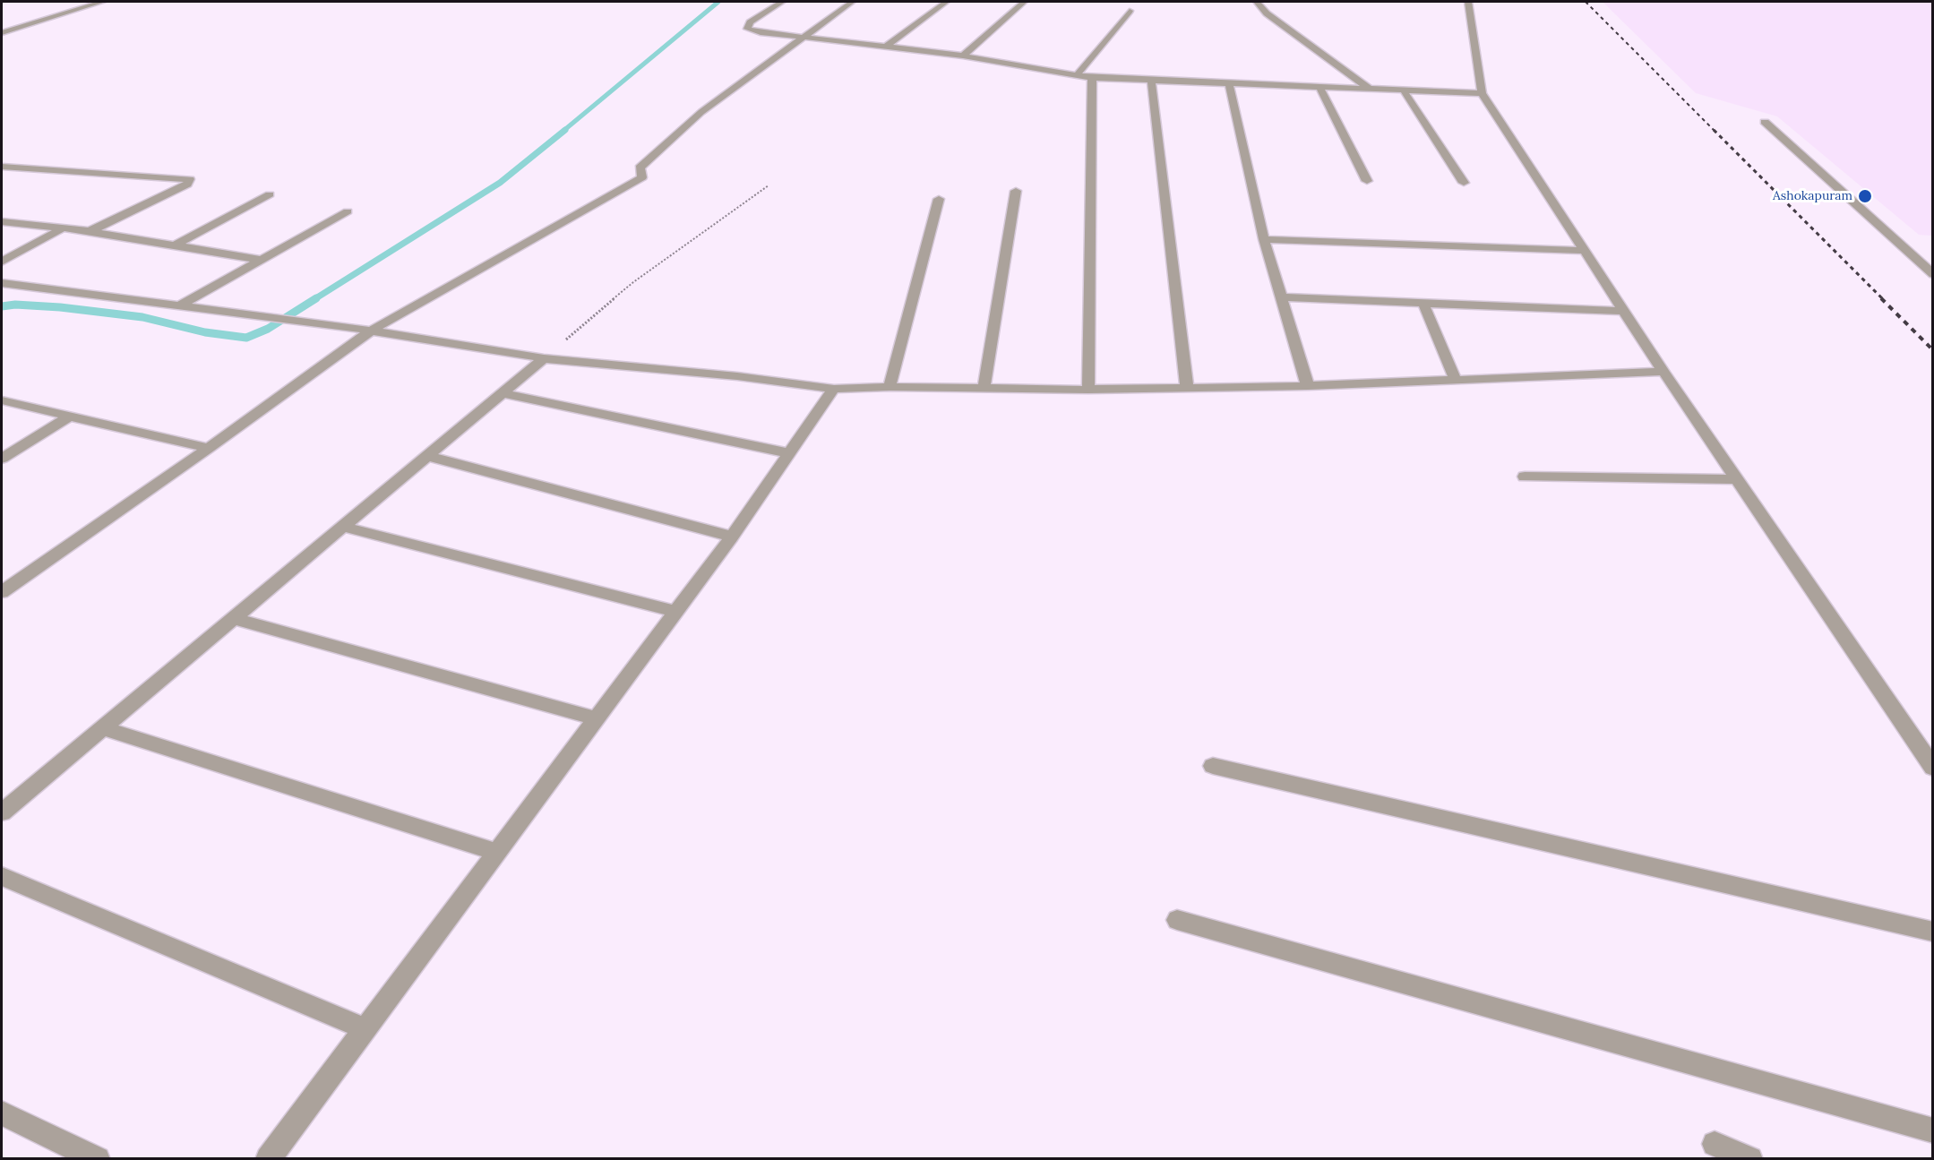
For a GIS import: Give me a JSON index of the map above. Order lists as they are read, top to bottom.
{
  "places": ["Ashokapuram"]
}
